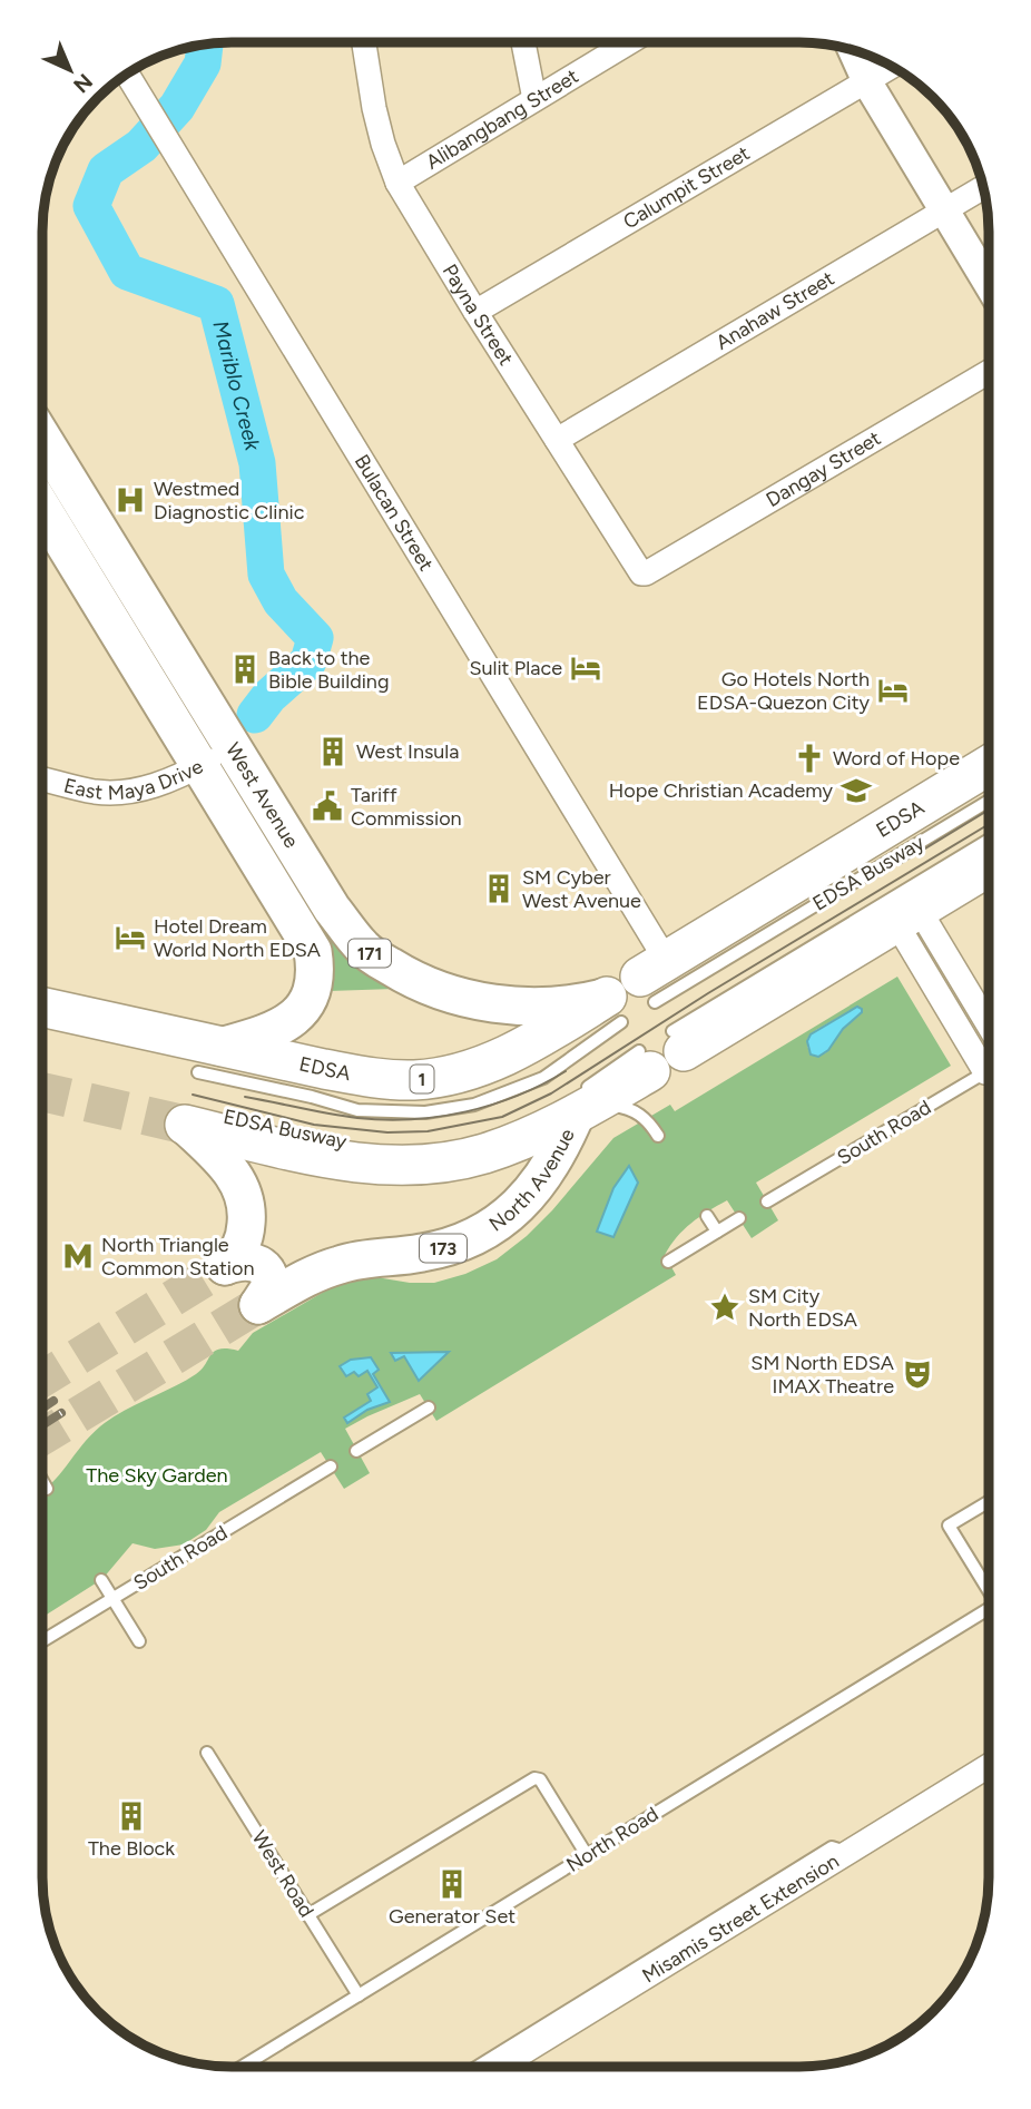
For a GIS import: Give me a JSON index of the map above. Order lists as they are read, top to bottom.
{
  "streets": {
    "highway": ["EDSA", "1"],
    "main road": [
      "West Avenue",
      "171",
      "North Avenue",
      "173"
    ],
    "street": [
      "Alibangbang Street",
      "Calumpit Street",
      "Anahaw Street",
      "Payna Street",
      "Dangay Street",
      "Bulacan Street",
      "East Maya Drive",
      "Misamis Street Extension"
    ],
    "lane": [
      "EDSA Busway",
      "South Road",
      "North Road",
      "West Road"
    ]
  },
  "crossings": [
    ["Alibangbang Street", "Payna Street"],
    ["Calumpit Street", "Payna Street"],
    ["Anahaw Street", "Payna Street"],
    ["Payna Street", "Dangay Street"],
    ["Bulacan Street", "EDSA"],
    ["Bulacan Street", "EDSA Busway"],
    ["East Maya Drive", "West Avenue"],
    ["West Avenue", "EDSA"],
    ["EDSA", "EDSA Busway"],
    ["North Road", "West Road"]
  ],
  "water": ["Mariblo Creek"],
  "parks": ["The Sky Garden"],
  "places": {
    "hospital": ["Westmed Diagnostic Clinic"],
    "hotel": ["Sulit Place", "Go Hotels North EDSA-Quezon City", "Hotel Dream World North EDSA"],
    "building": [
      "Back to the Bible Building",
      "West Insula",
      "SM Cyber West Avenue",
      "The Block",
      "Generator Set"
    ],
    "church": ["Word of Hope"],
    "school or university": ["Hope Christian Academy"],
    "public building": ["Tariff Commission"],
    "metro station": ["North Triangle Common Station"],
    "place": ["SM City North EDSA"],
    "theatre": ["SM North EDSA IMAX Theatre"]
  },
  "north": "bottom right"
}
